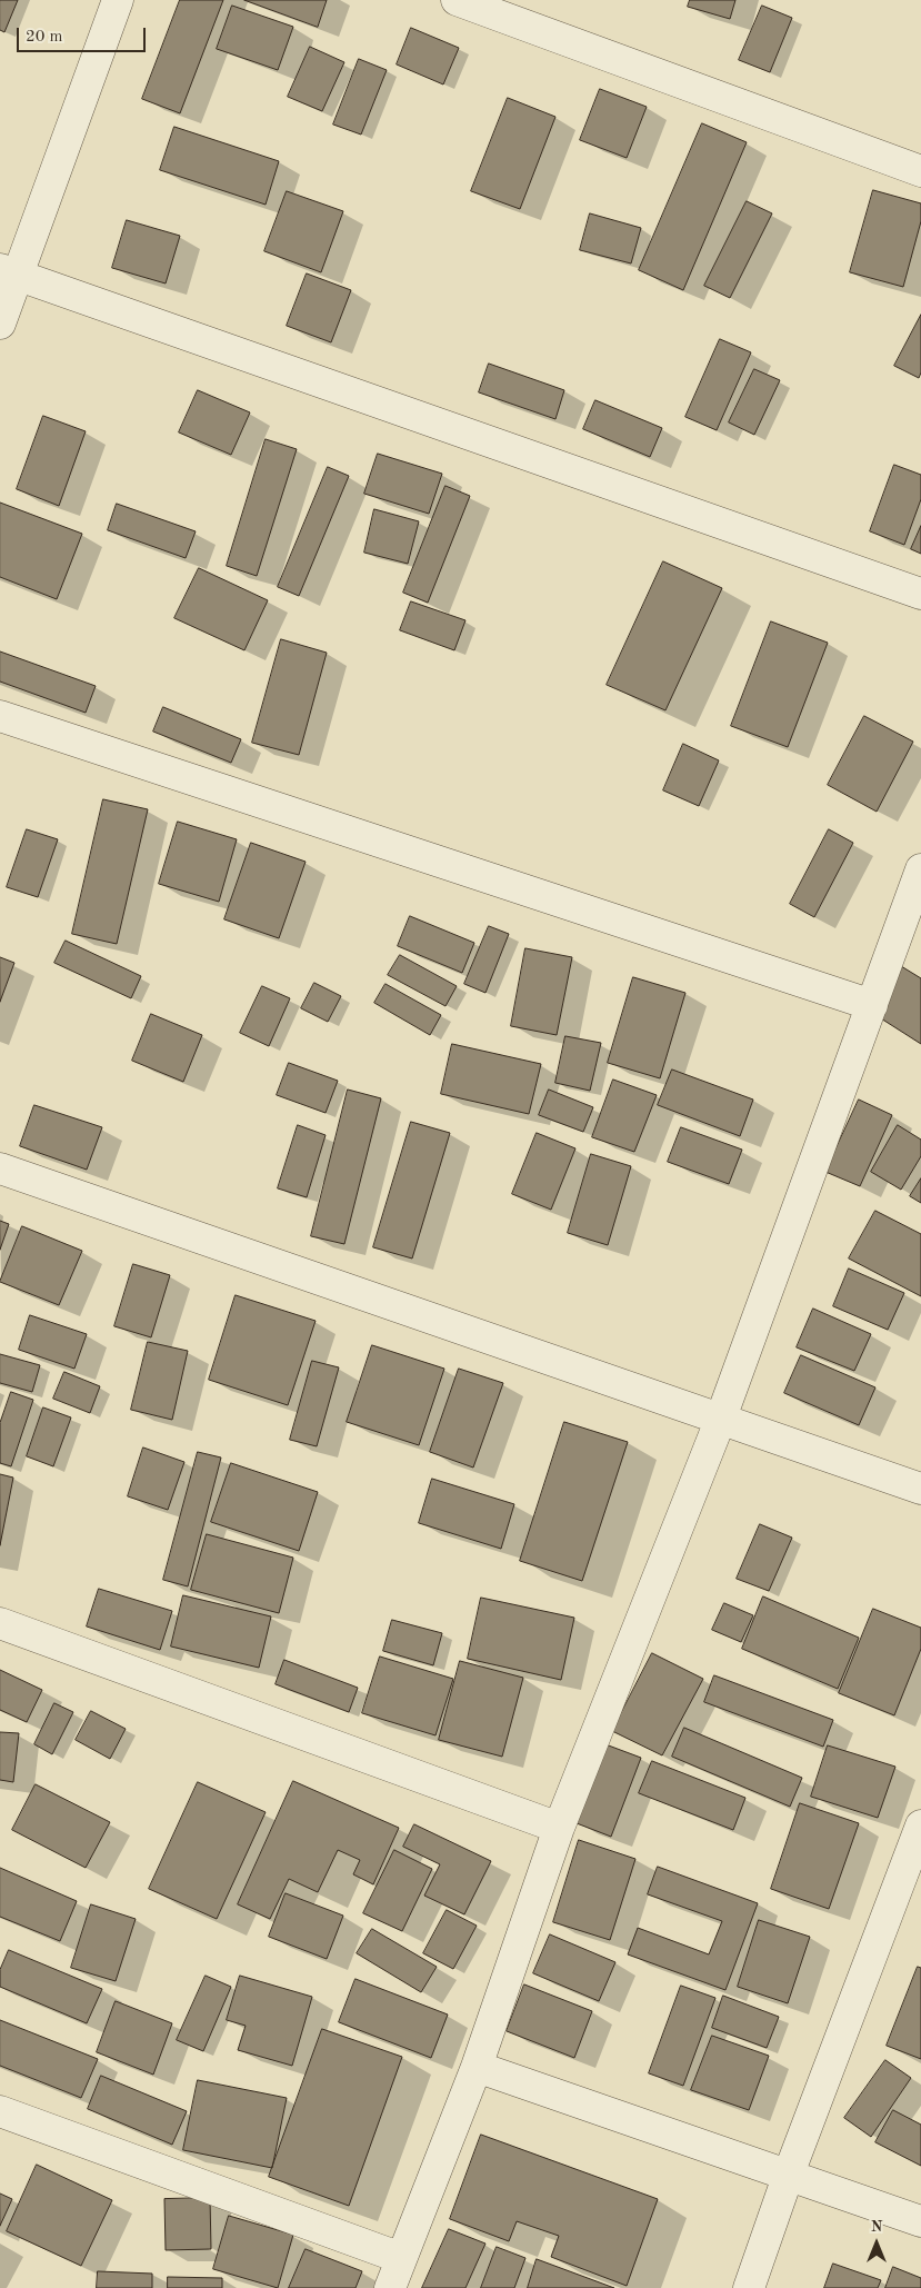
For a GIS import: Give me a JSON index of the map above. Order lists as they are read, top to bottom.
{
  "scale_bar": "20 m",
  "north": "top"
}
